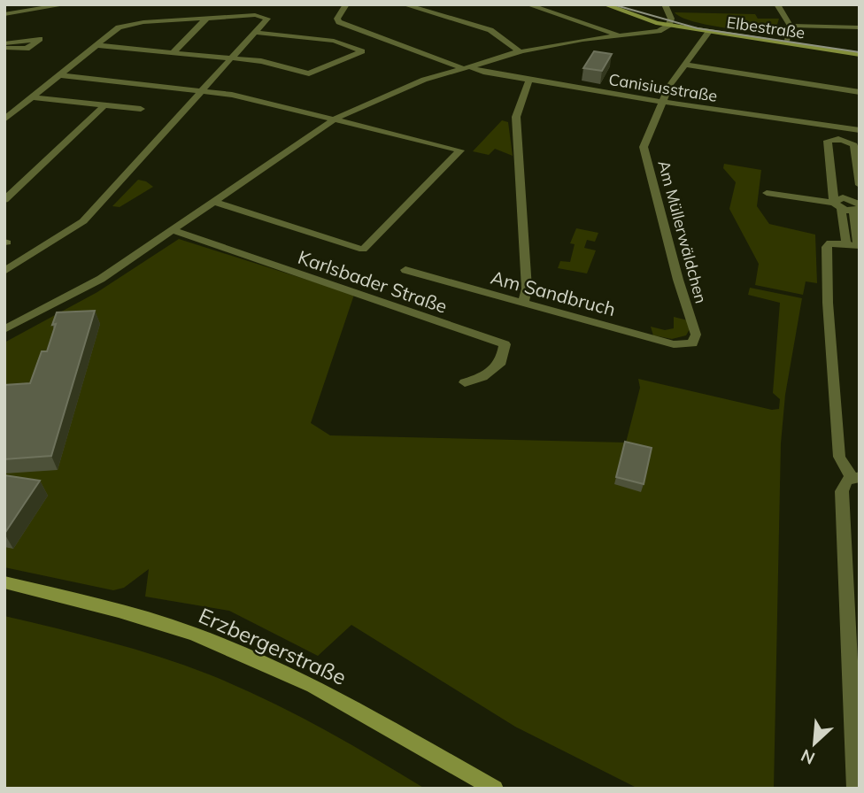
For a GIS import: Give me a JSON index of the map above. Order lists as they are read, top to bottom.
{
  "streets": {
    "main road": ["Elbestraße", "Erzbergerstraße"],
    "street": [
      "Canisiusstraße",
      "Am Müllerwäldchen",
      "Karlsbader Straße",
      "Am Sandbruch"
    ]
  },
  "crossings": [
    ["Elbestraße", "Am Müllerwäldchen"],
    ["Canisiusstraße", "Am Müllerwäldchen"],
    ["Am Müllerwäldchen", "Am Sandbruch"]
  ],
  "north": "bottom left"
}
